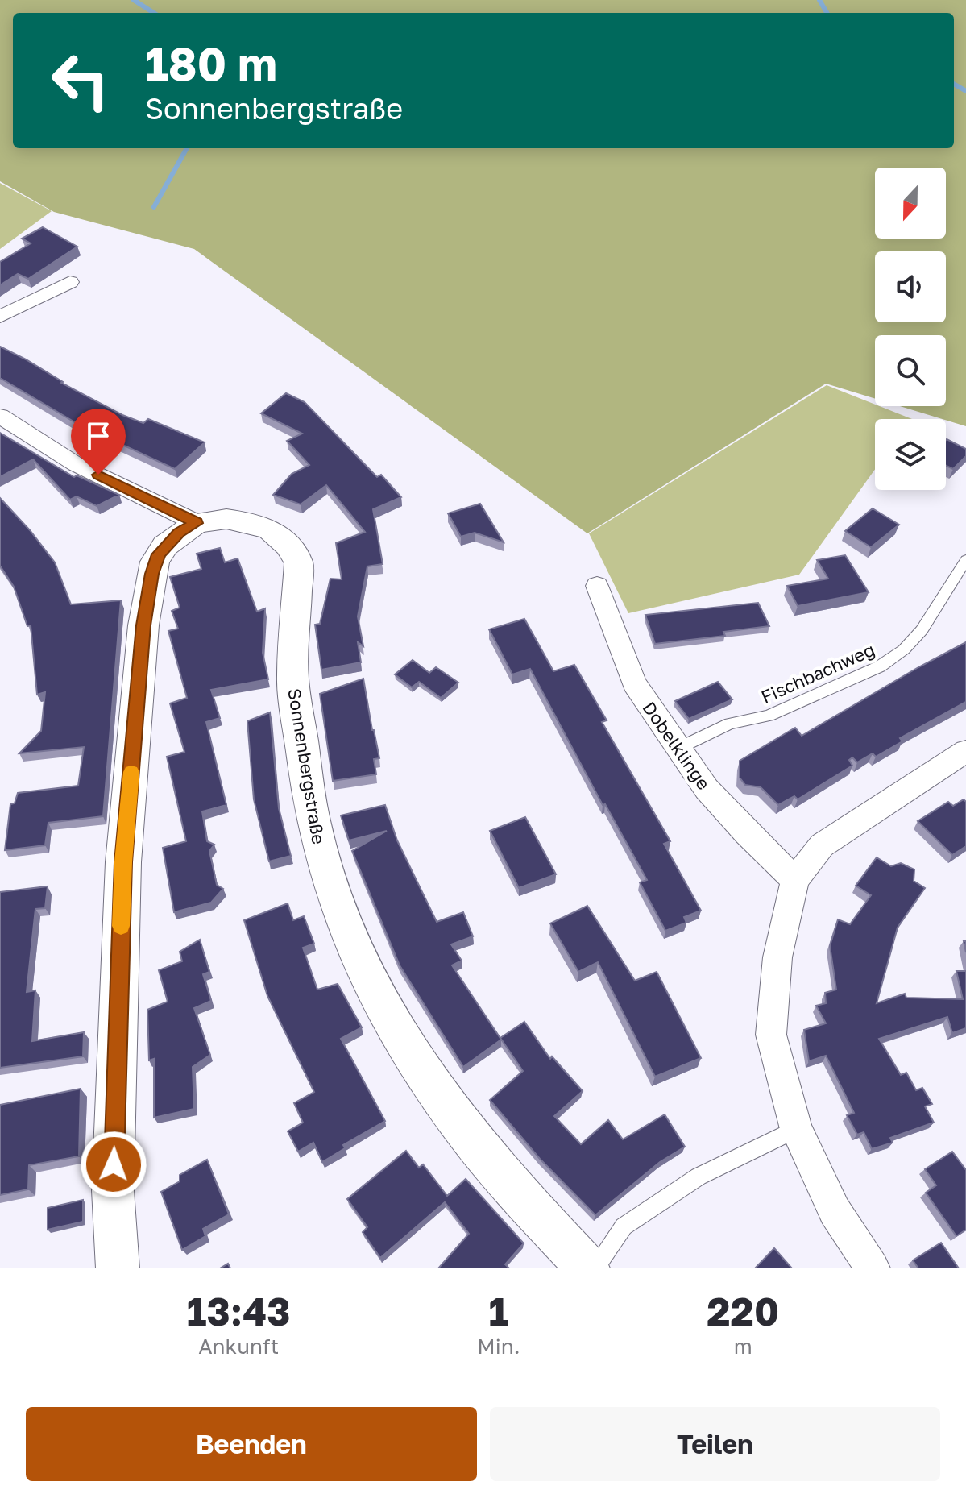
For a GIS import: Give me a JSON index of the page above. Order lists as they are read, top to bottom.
{
  "streets": {
    "street": ["Dobelklinge", "Sonnenbergstraße"],
    "lane": ["Fischbachweg"]
  },
  "crossings": [
    ["Fischbachweg", "Dobelklinge"]
  ],
  "north": "bottom",
  "page": {
    "turn": ["180 m", "Sonnenbergstraße"],
    "eta": [
      "13:43",
      "Ankunft",
      "1",
      "Min.",
      "220",
      "m"
    ],
    "buttons": ["Beenden", "Teilen"]
  }
}
